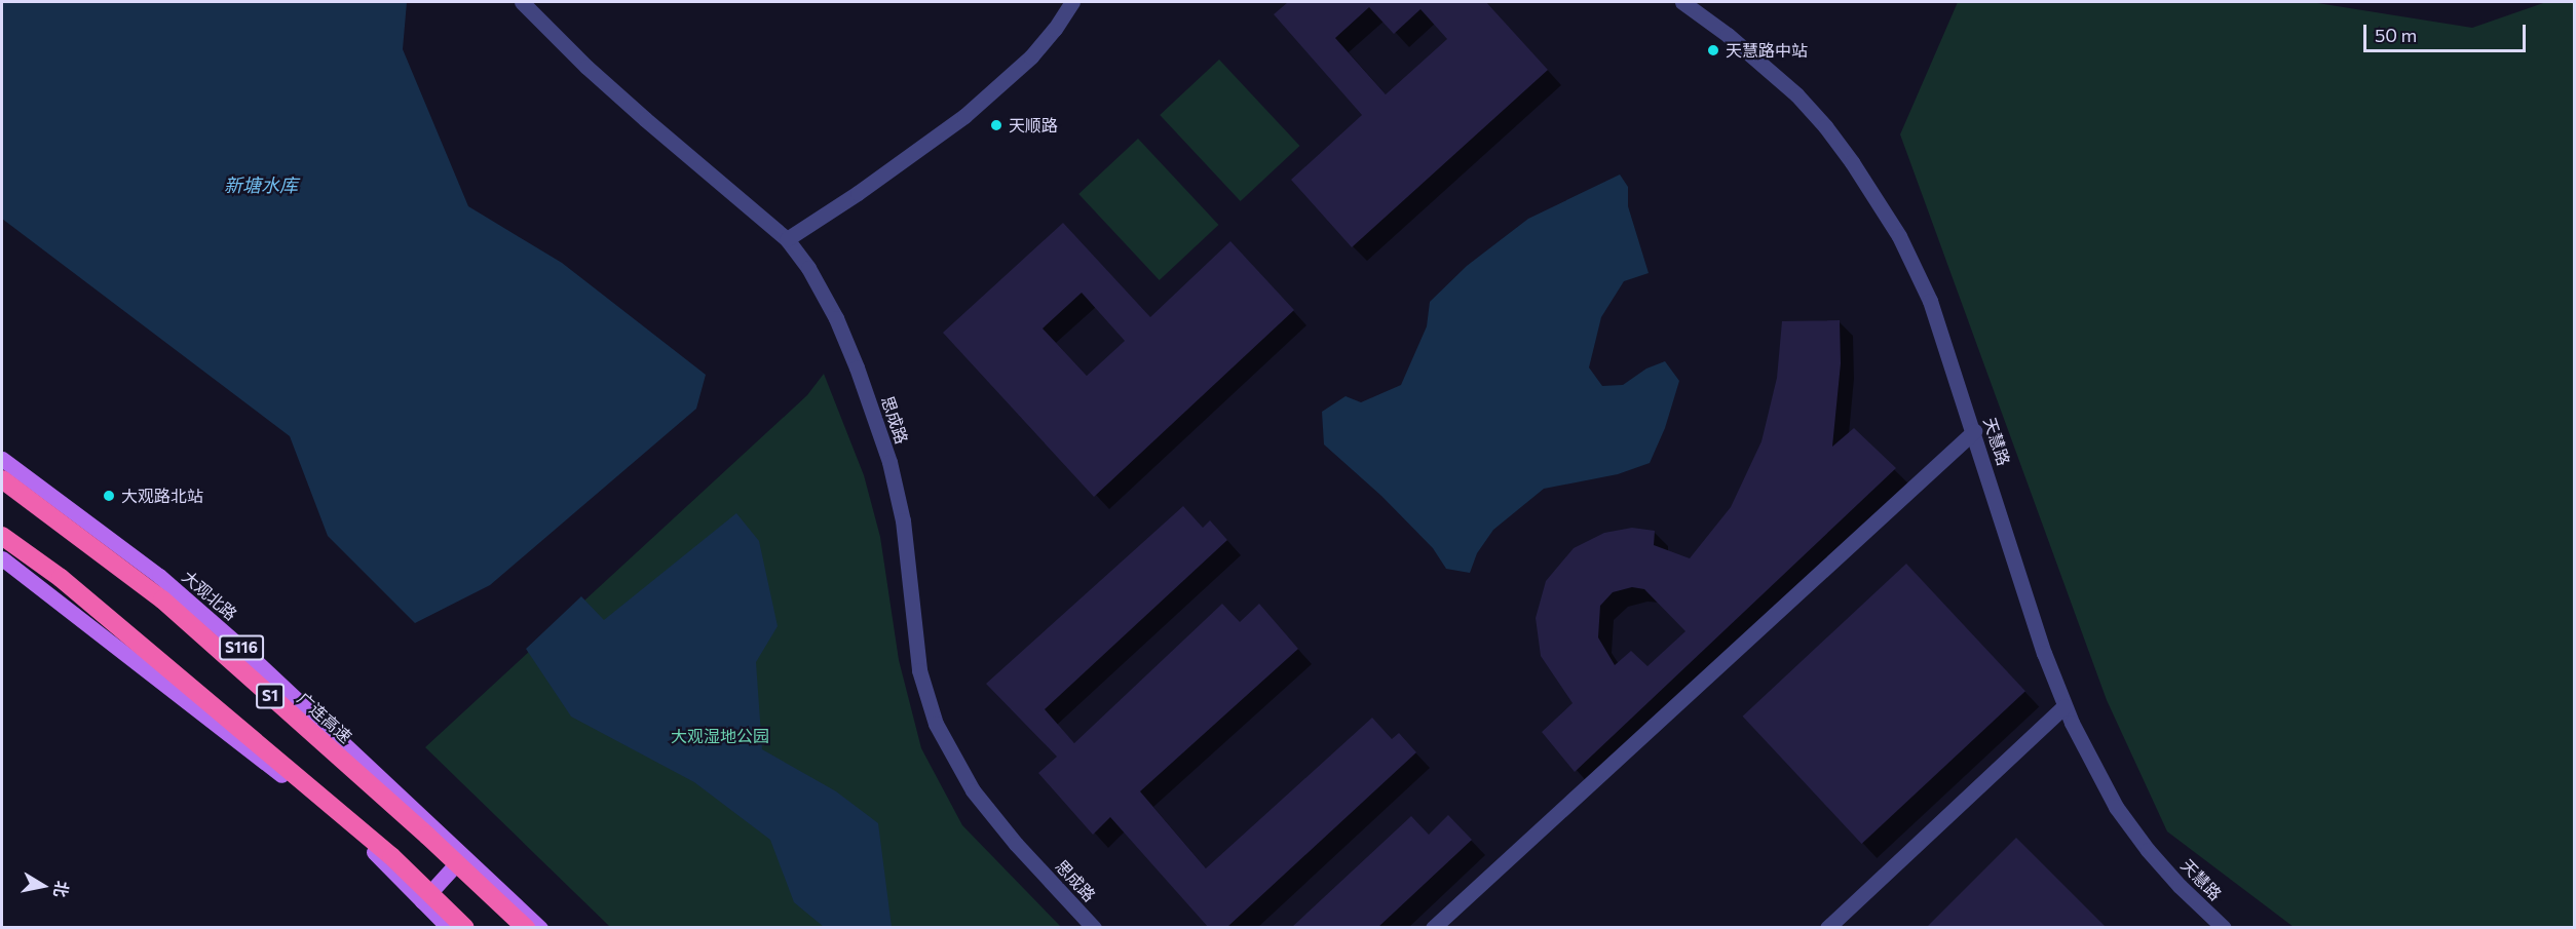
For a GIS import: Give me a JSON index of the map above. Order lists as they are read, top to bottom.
{
  "streets": {
    "highway": ["S1", "广连高速"],
    "main road": ["大观北路", "S116"],
    "street": ["思成路", "天慧路"]
  },
  "water": ["新塘水库"],
  "parks": ["大观湿地公园"],
  "places": ["天慧路中站", "天顺路", "大观路北站"],
  "scale_bar": "50 m",
  "north": "right"
}
